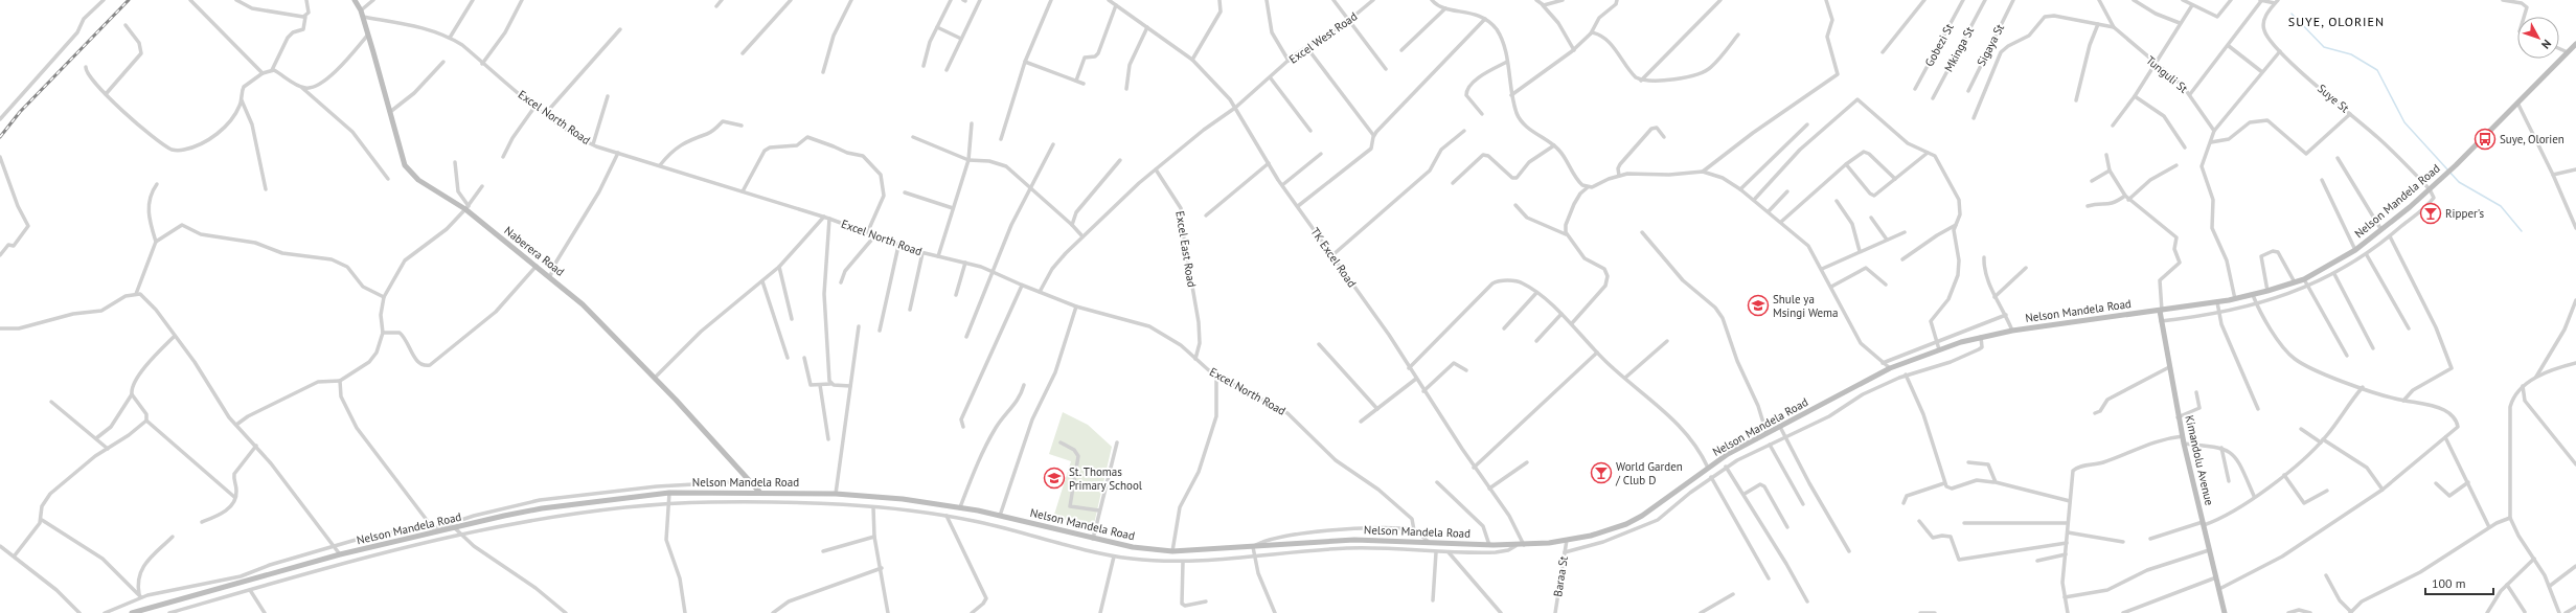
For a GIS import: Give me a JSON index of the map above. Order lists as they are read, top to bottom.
{
  "streets": {
    "main road": ["Nelson Mandela Road", "Naberera Road", "Kimandolu Avenue"],
    "street": [
      "Excel West Road",
      "Gobezi St",
      "Sigaya St",
      "Mkinga St",
      "Tunguli St",
      "Suye St",
      "Excel North Road",
      "Excel East Road",
      "TK Excel Road",
      "Baraa St"
    ]
  },
  "crossings": [
    ["Excel West Road", "TK Excel Road"],
    ["Suye St", "Nelson Mandela Road"],
    ["Excel North Road", "Excel East Road"],
    ["Excel North Road", "Naberera Road"],
    ["Nelson Mandela Road", "Naberera Road"],
    ["Nelson Mandela Road", "TK Excel Road"],
    ["Nelson Mandela Road", "Kimandolu Avenue"],
    ["Nelson Mandela Road", "Baraa St"]
  ],
  "districts": ["SUYE, OLORIEN"],
  "places": {
    "bus stop": ["Suye, Olorien"],
    "bar": ["Ripper's", "World Garden / Club D"],
    "school or university": ["Shule ya Msingi Wema", "St. Thomas Primary School"]
  },
  "scale_bar": "100 m",
  "north": "bottom right"
}
